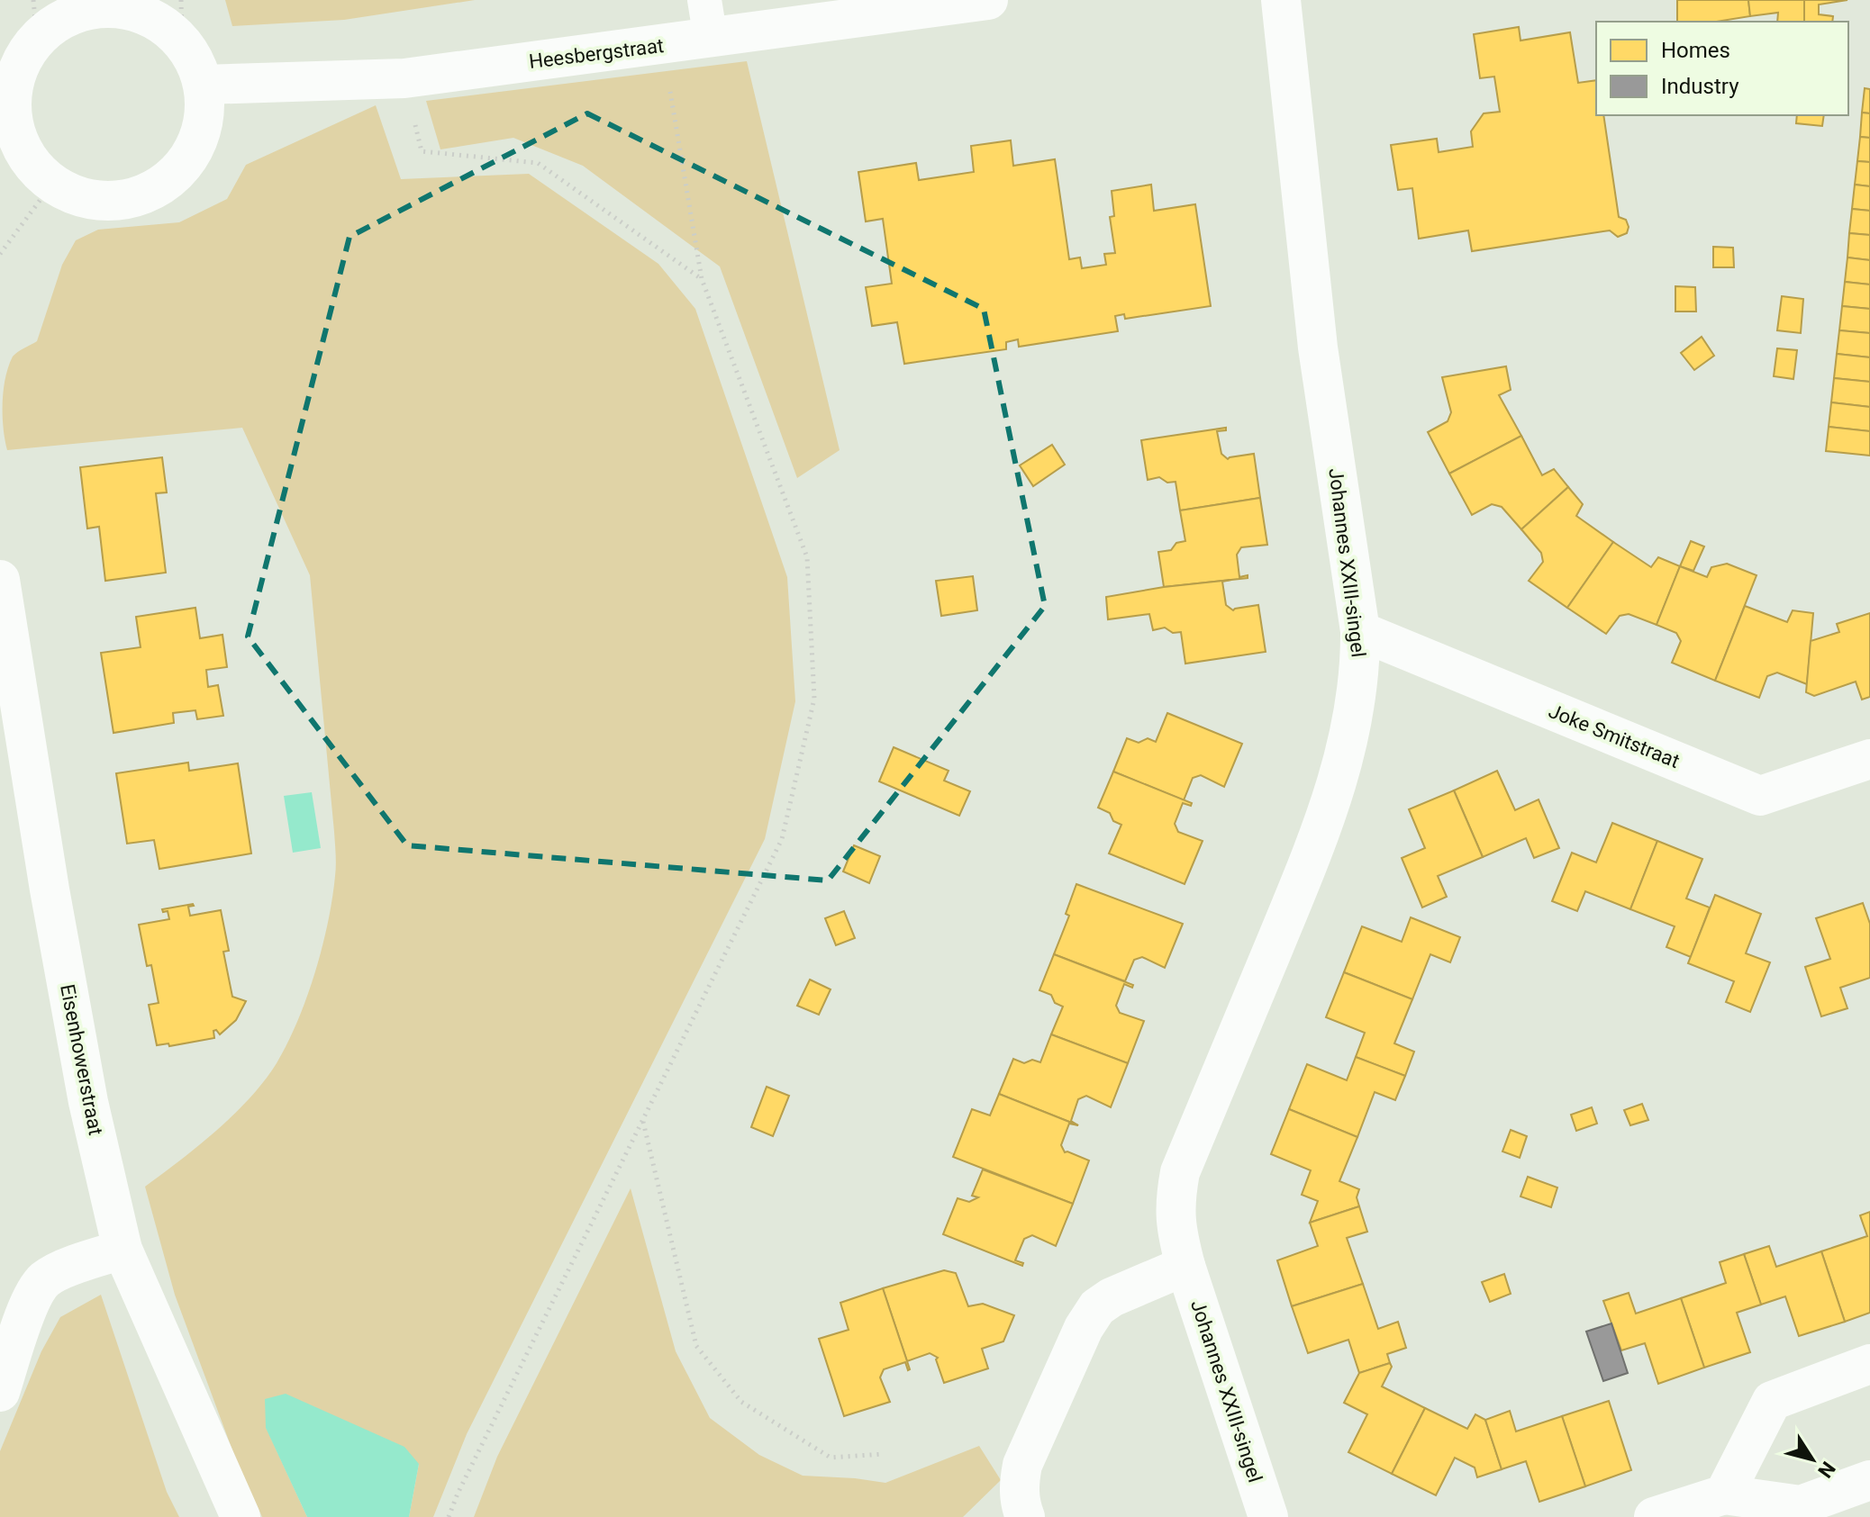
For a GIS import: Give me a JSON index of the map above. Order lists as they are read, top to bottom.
{
  "streets": {
    "street": [
      "Heesbergstraat",
      "Johannes XXIII-singel",
      "Joke Smitstraat",
      "Eisenhowerstraat"
    ]
  },
  "crossings": [
    ["Johannes XXIII-singel", "Joke Smitstraat"]
  ],
  "legend": ["Homes", "Industry"],
  "north": "bottom right"
}
